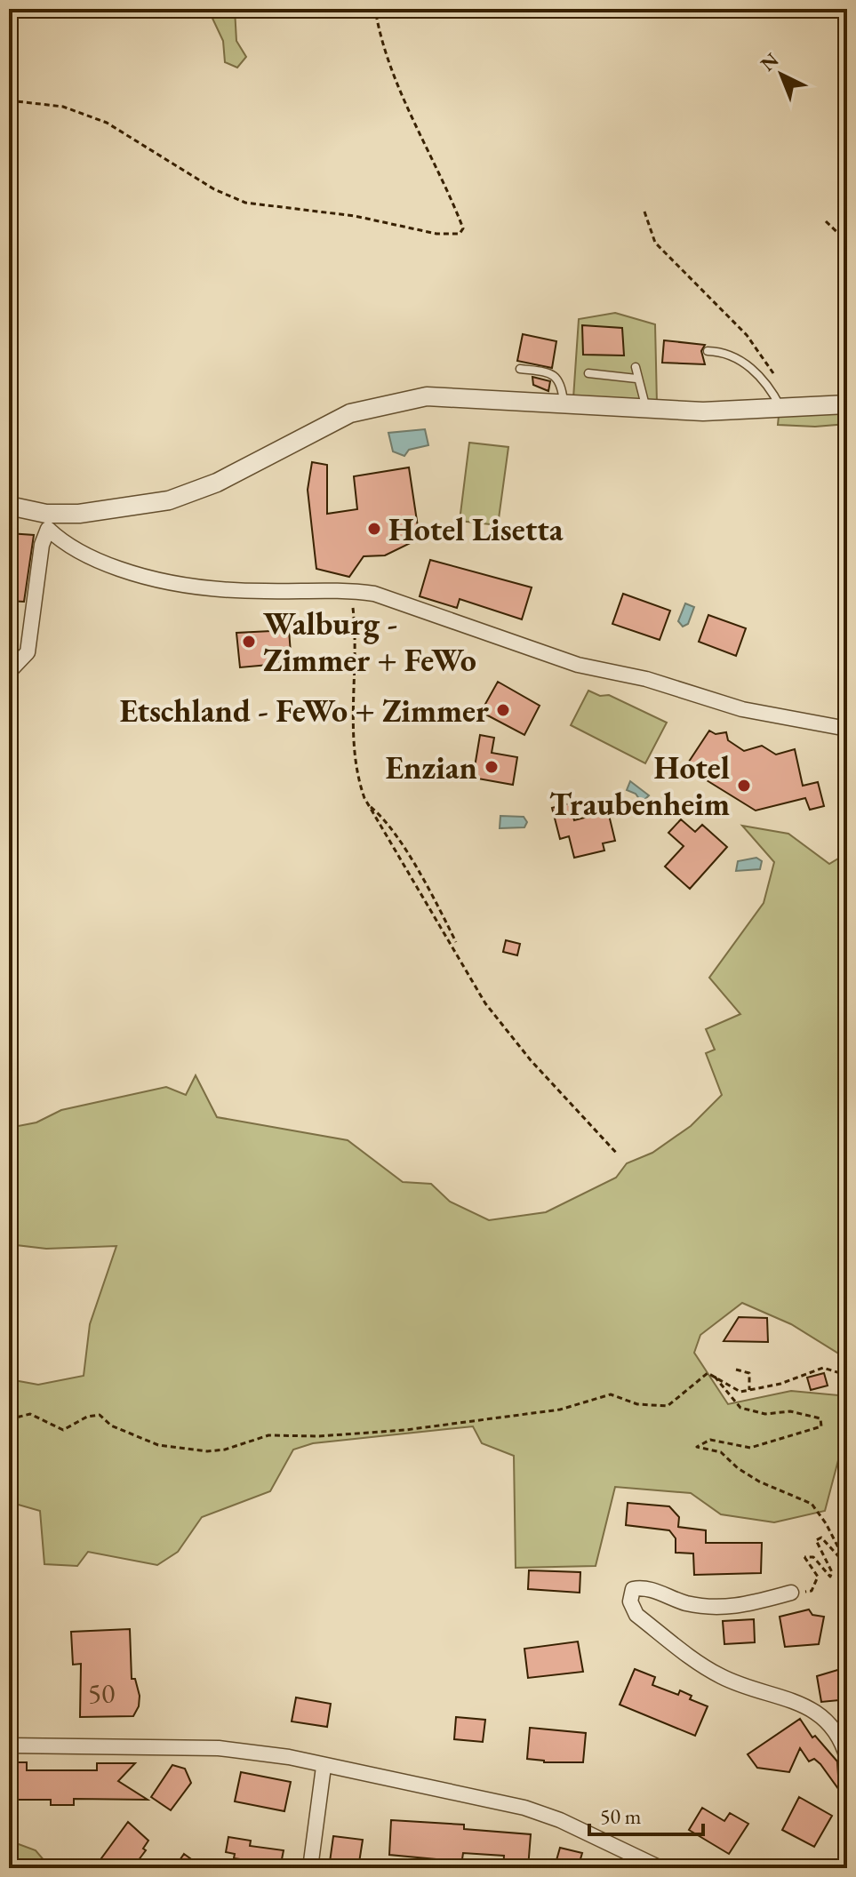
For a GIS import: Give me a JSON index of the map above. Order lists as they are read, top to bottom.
{
  "places": [
    "Hotel Lisetta",
    "Walburg - Zimmer + FeWo",
    "Etschland - FeWo + Zimmer",
    "Enzian",
    "Hotel Traubenheim"
  ],
  "house_numbers": ["50"],
  "scale_bar": "50 m",
  "north": "top left"
}
